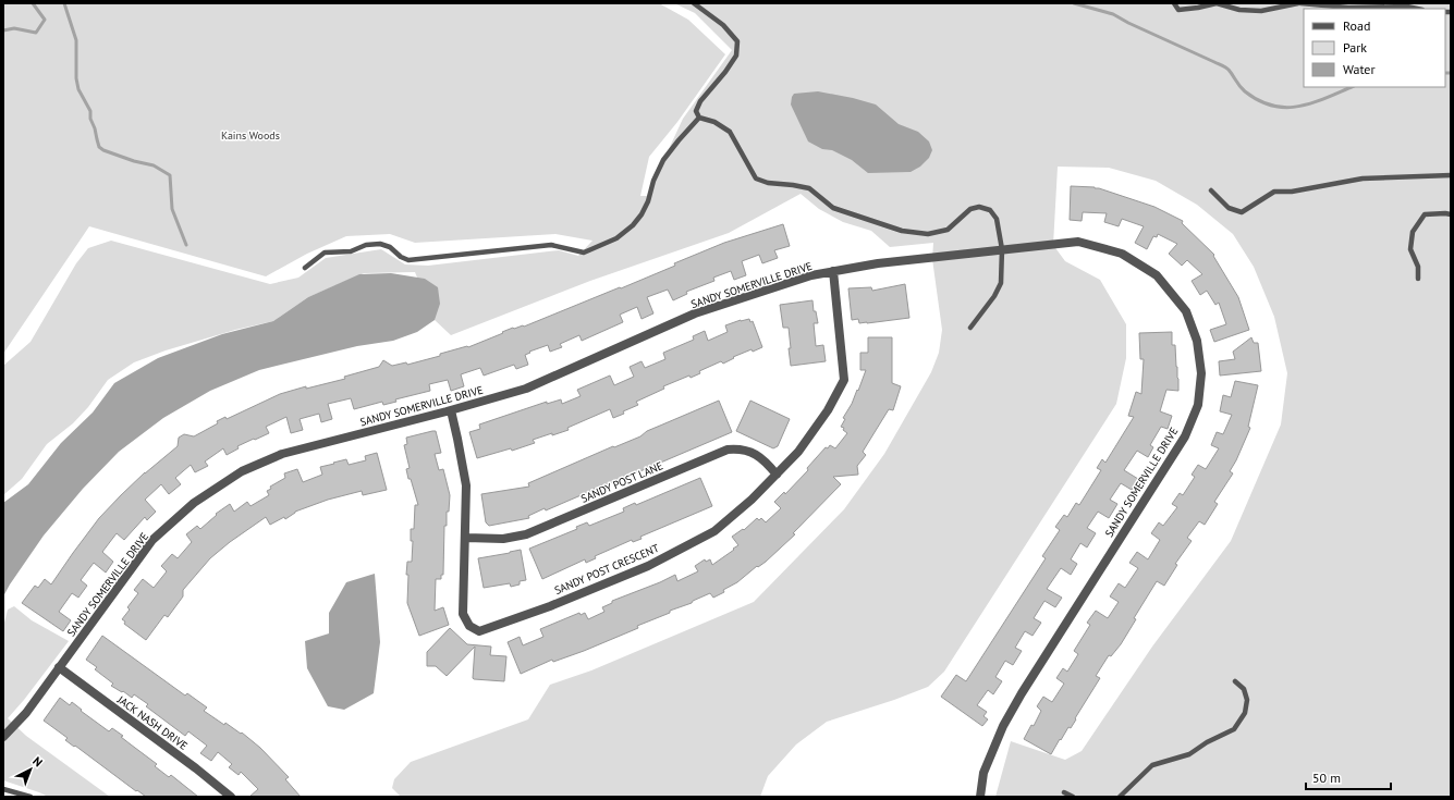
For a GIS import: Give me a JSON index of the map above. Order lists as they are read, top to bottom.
{
  "streets": {
    "street": [
      "SANDY SOMERVILLE DRIVE",
      "SANDY POST LANE",
      "SANDY POST CRESCENT",
      "JACK NASH DRIVE"
    ]
  },
  "crossings": [
    ["SANDY SOMERVILLE DRIVE", "SANDY POST CRESCENT"],
    ["SANDY SOMERVILLE DRIVE", "JACK NASH DRIVE"],
    ["SANDY POST LANE", "SANDY POST CRESCENT"]
  ],
  "parks": ["Kains Woods"],
  "legend": ["Road", "Park", "Water"],
  "scale_bar": "50 m",
  "north": "top right"
}
